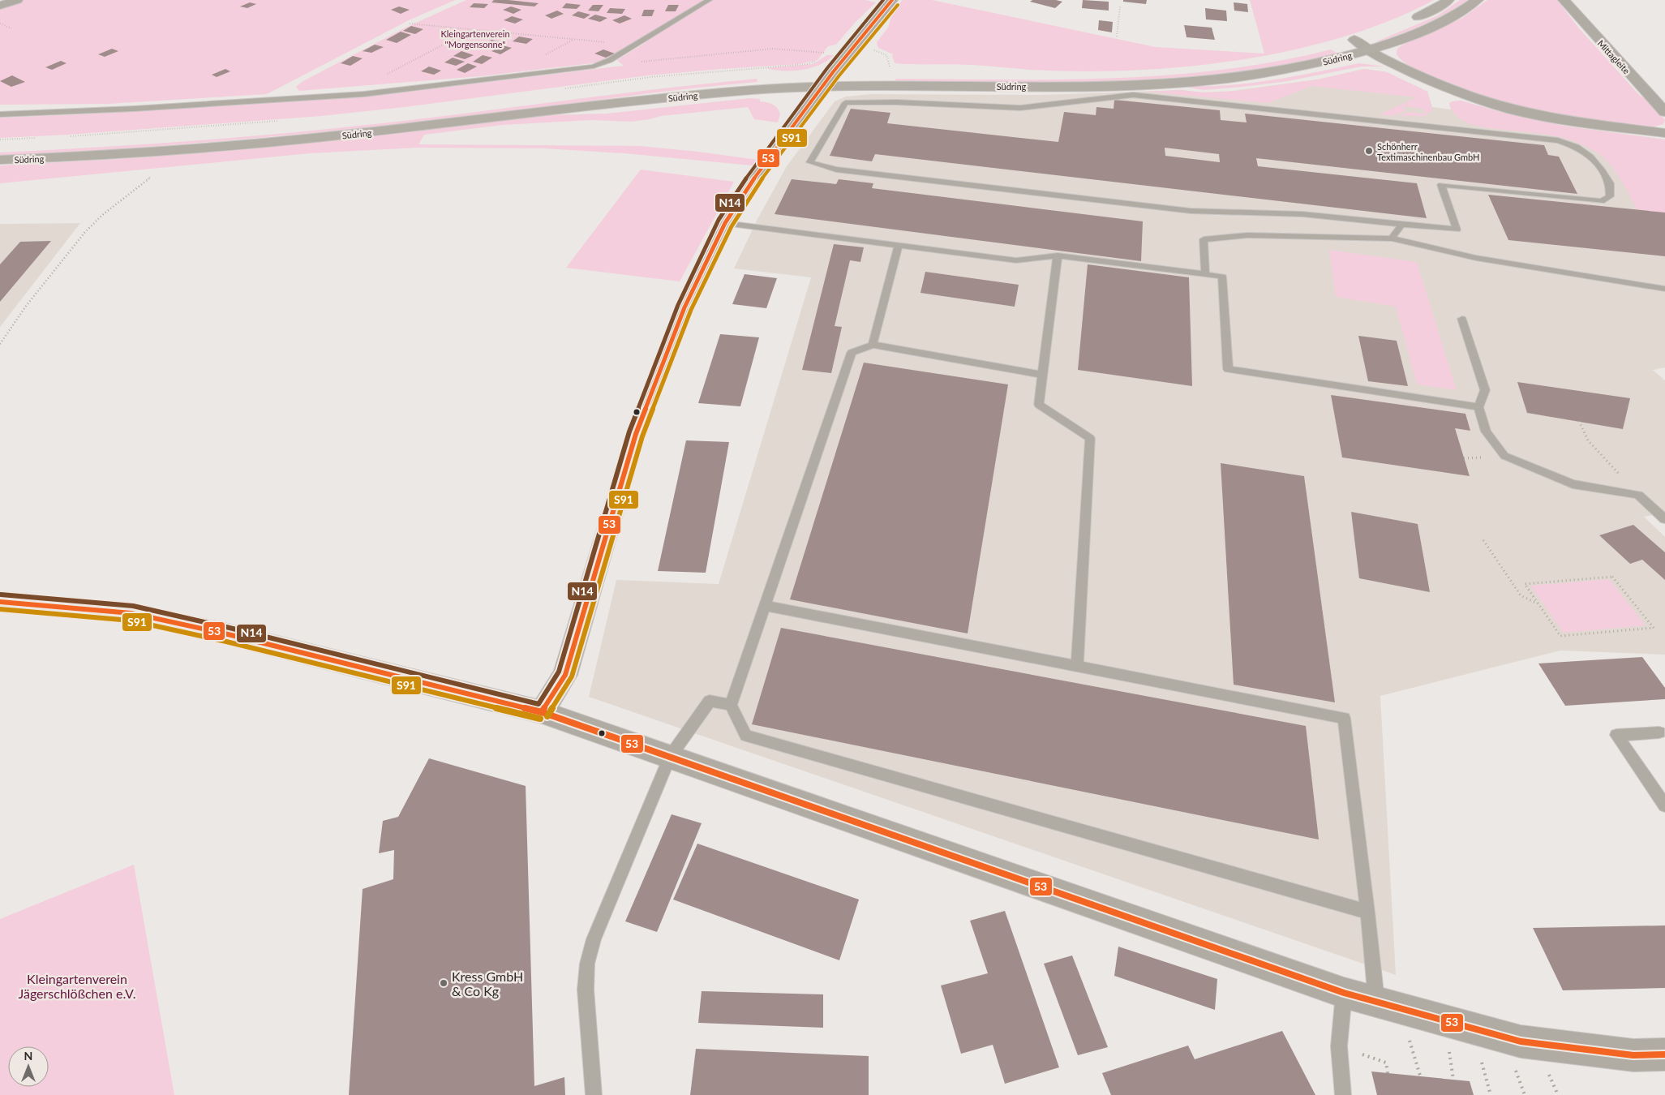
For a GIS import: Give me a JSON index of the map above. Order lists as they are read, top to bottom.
{
  "streets": {
    "main road": ["Südring"],
    "street": ["Mittagleite"]
  },
  "parks": ["Kleingartenverein \"Morgensonne\"", "Kleingartenverein Jägerschlößchen e.V."],
  "places": ["Schönherr Textimaschinenbau GmbH", "Kress GmbH & Co Kg"],
  "lines": ["transit line 53", "transit line N14", "transit line S91"],
  "north": "top"
}
